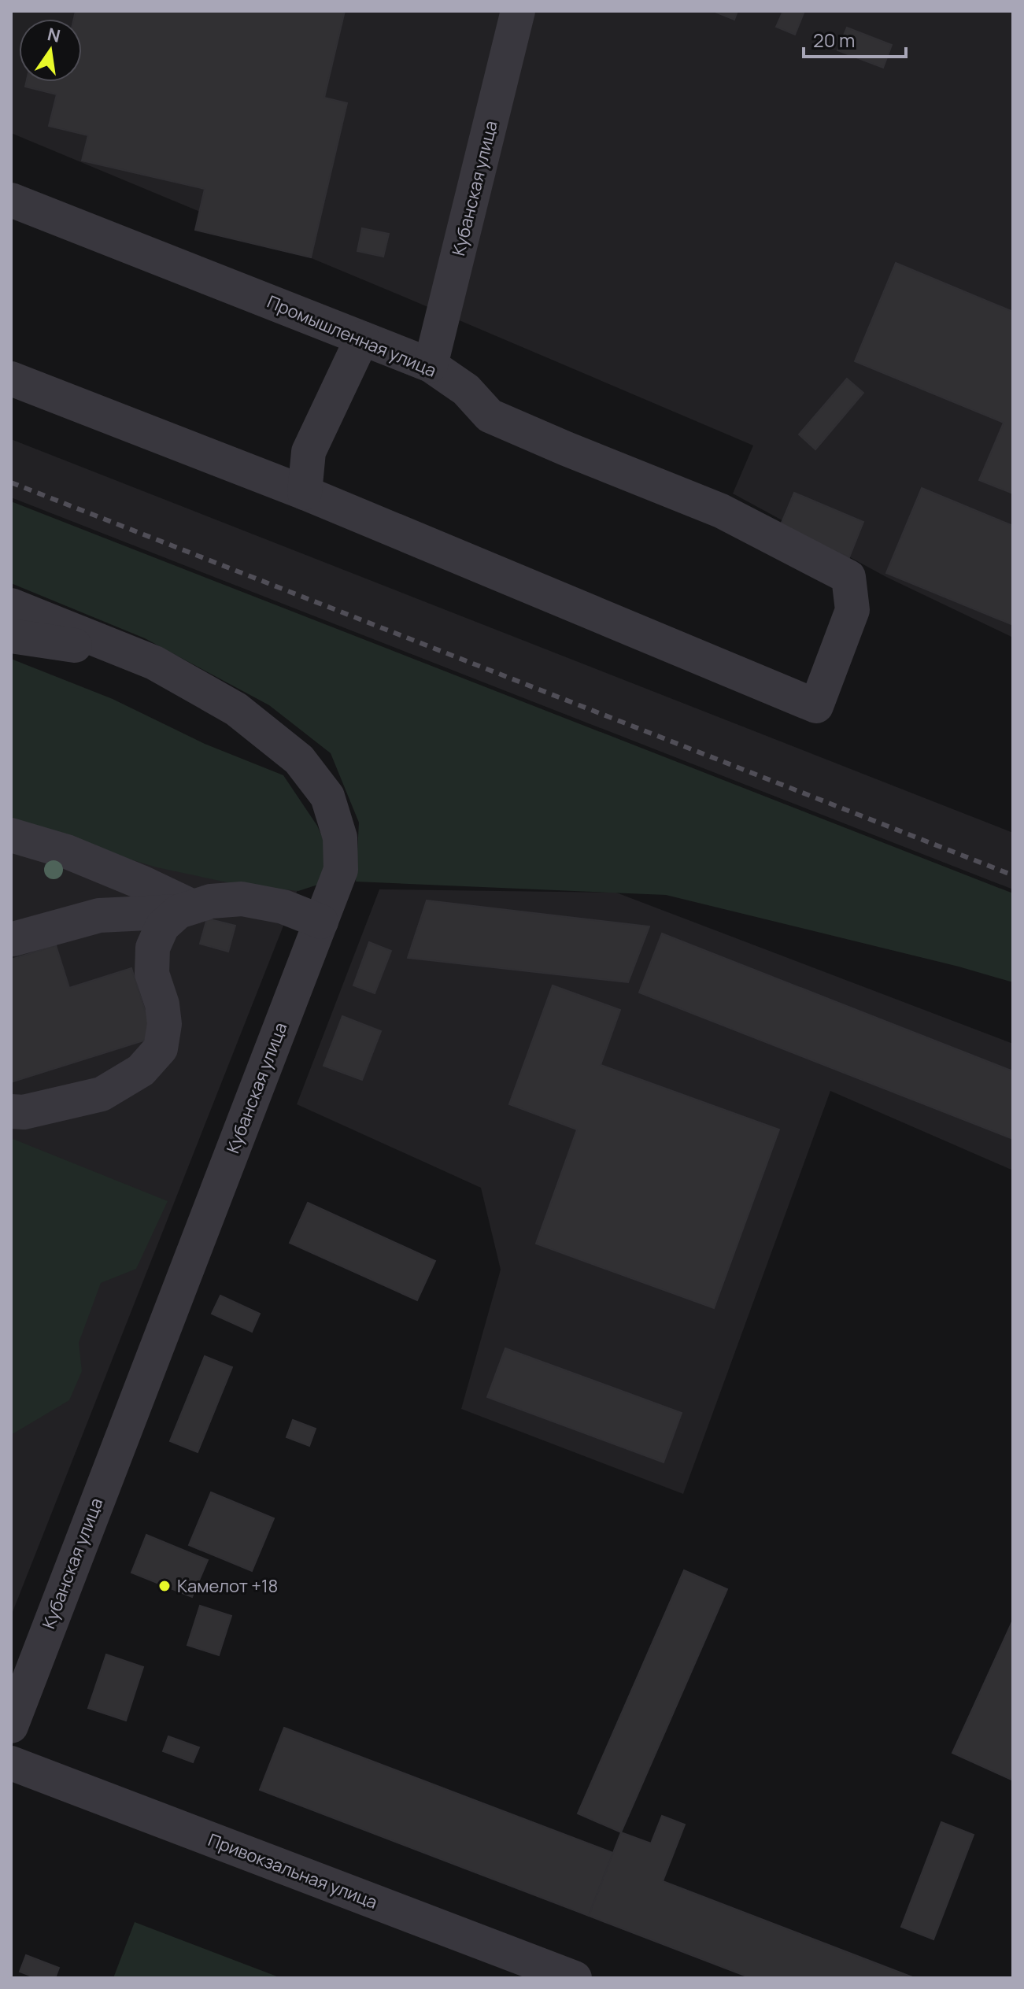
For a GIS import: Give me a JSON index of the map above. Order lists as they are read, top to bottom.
{
  "streets": {
    "street": ["Кубанская улица", "Промышленная улица", "Привокзальная улица"]
  },
  "crossings": [
    ["Кубанская улица", "Промышленная улица"]
  ],
  "places": ["Камелот +18"],
  "scale_bar": "20 m",
  "north": "top"
}
